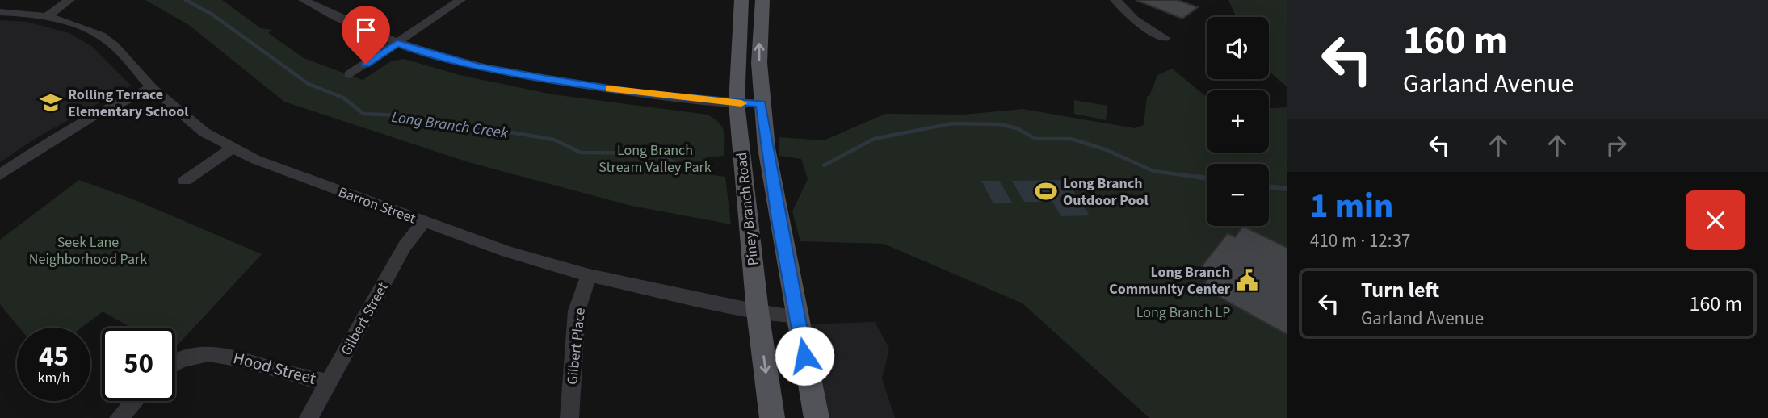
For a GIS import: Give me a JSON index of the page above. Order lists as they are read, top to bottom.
{
  "streets": {
    "main road": ["Piney Branch Road"],
    "street": [
      "Barron Street",
      "Gilbert Street",
      "Gilbert Place",
      "Hood Street"
    ]
  },
  "crossings": [
    ["Barron Street", "Piney Branch Road"],
    ["Barron Street", "Gilbert Street"],
    ["Barron Street", "Gilbert Place"],
    ["Gilbert Street", "Hood Street"]
  ],
  "water": ["Long Branch Creek"],
  "parks": ["Long Branch Stream Valley Park", "Seek Lane Neighborhood Park", "Long Branch LP"],
  "places": {
    "school or university": ["Rolling Terrace Elementary School"],
    "sports": ["Long Branch Outdoor Pool"],
    "public building": ["Long Branch Community Center"]
  },
  "page": {
    "turn": ["160 m", "Garland Avenue"],
    "map_buttons": ["+", "−"],
    "heading": ["1 min", "410 m · 12:37"],
    "list": [
      {
        "name": "Turn left",
        "note": "Garland Avenue",
        "value": "160 m"
      }
    ],
    "speed": "45 km/h",
    "limit": "50"
  }
}
